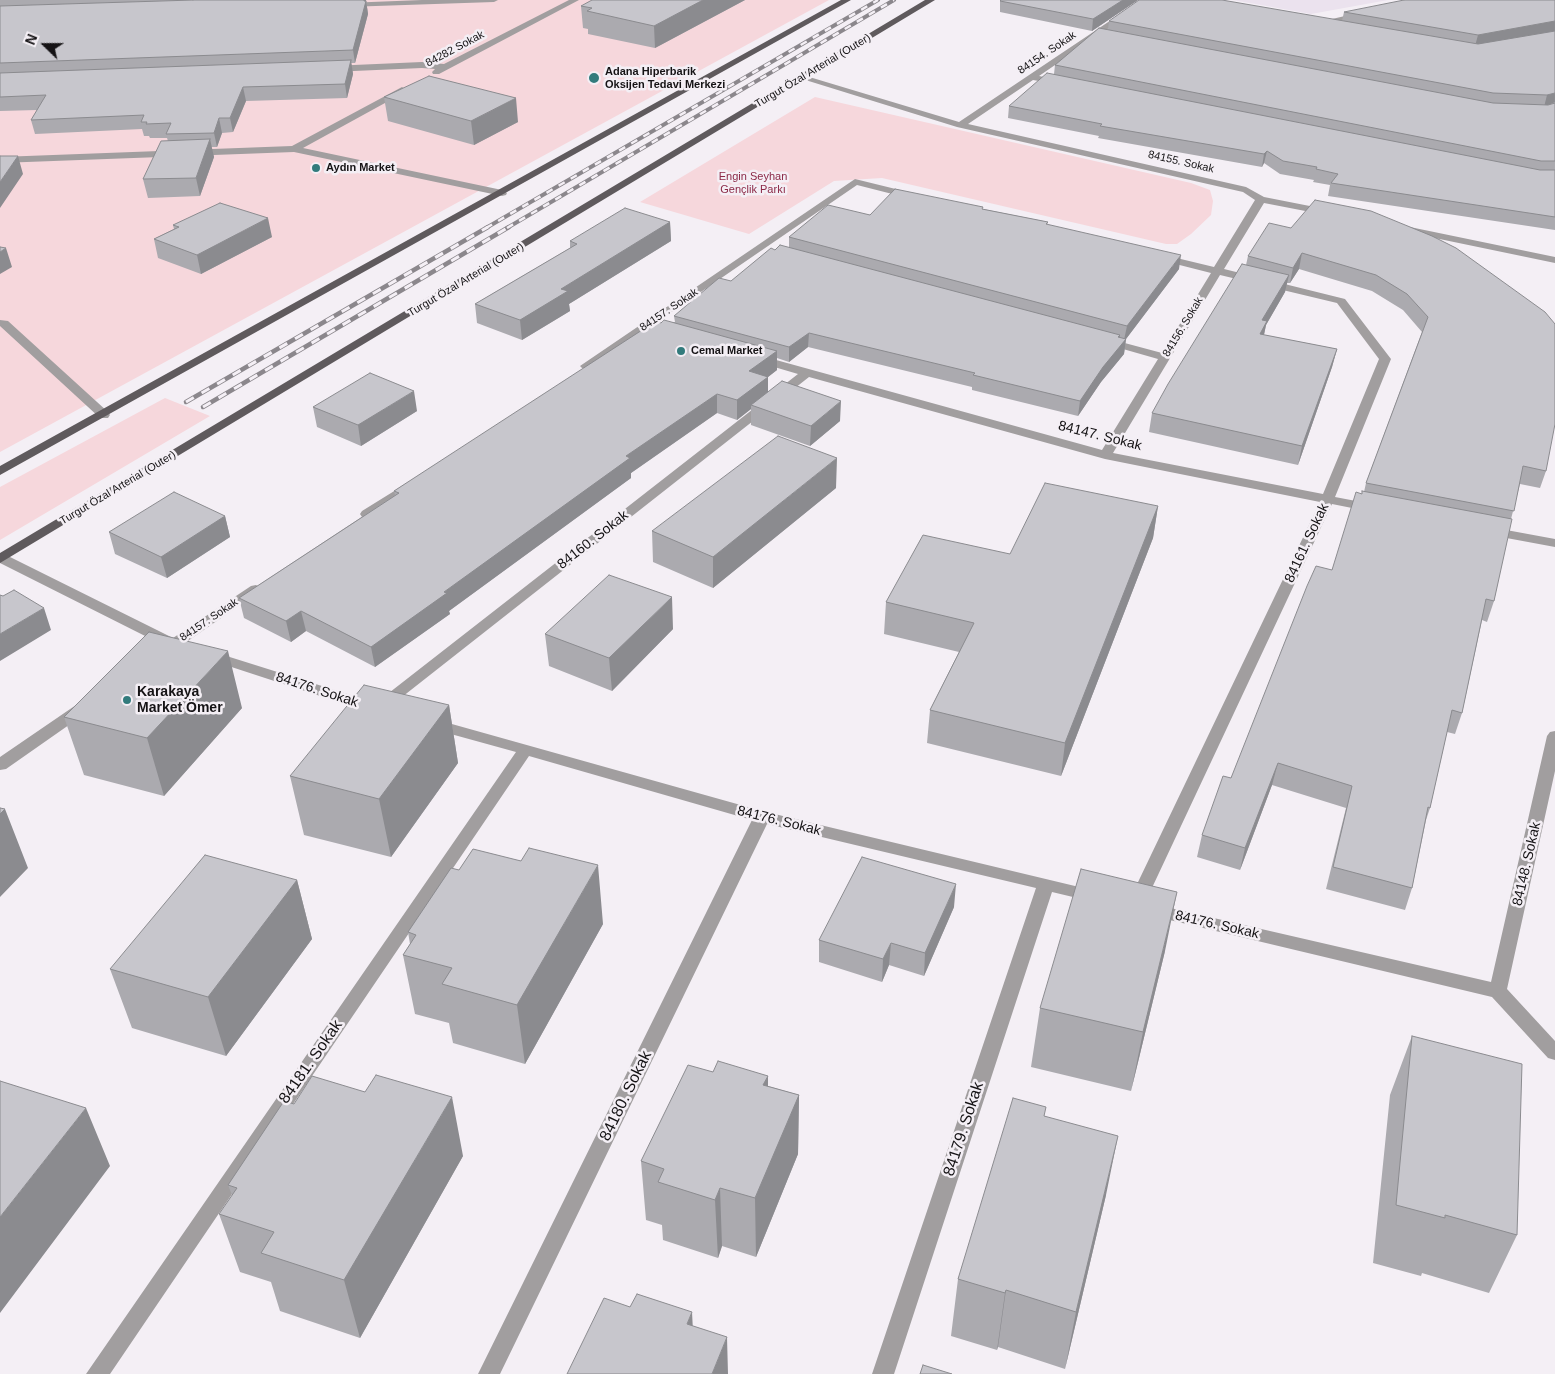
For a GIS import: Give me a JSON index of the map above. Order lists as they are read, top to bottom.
{
  "streets": {
    "main road": ["Turgut Özal Arterial (Outer)"],
    "street": [
      "84282 Sokak",
      "84154. Sokak",
      "84155. Sokak",
      "84157. Sokak",
      "84156. Sokak",
      "84147. Sokak",
      "84160. Sokak",
      "84161. Sokak",
      "84176. Sokak",
      "84148. Sokak",
      "84181. Sokak",
      "84180. Sokak",
      "84179. Sokak"
    ]
  },
  "crossings": [
    ["84154. Sokak", "84155. Sokak"],
    ["Turgut Özal Arterial (Outer)", "84155. Sokak"],
    ["Turgut Özal Arterial (Outer)", "84176. Sokak"],
    ["84155. Sokak", "84156. Sokak"],
    ["84157. Sokak", "84176. Sokak"],
    ["84156. Sokak", "84147. Sokak"],
    ["84156. Sokak", "84161. Sokak"],
    ["84147. Sokak", "84160. Sokak"],
    ["84147. Sokak", "84161. Sokak"],
    ["84160. Sokak", "84176. Sokak"],
    ["84161. Sokak", "84176. Sokak"],
    ["84176. Sokak", "84148. Sokak"],
    ["84176. Sokak", "84181. Sokak"],
    ["84176. Sokak", "84180. Sokak"],
    ["84176. Sokak", "84179. Sokak"]
  ],
  "parks": ["Engin Seyhan Gençlik Parkı"],
  "places": [
    "Adana Hiperbarik Oksijen Tedavi Merkezi",
    "Aydın Market",
    "Cemal Market",
    "Karakaya Market Ömer"
  ],
  "north": "left"
}
